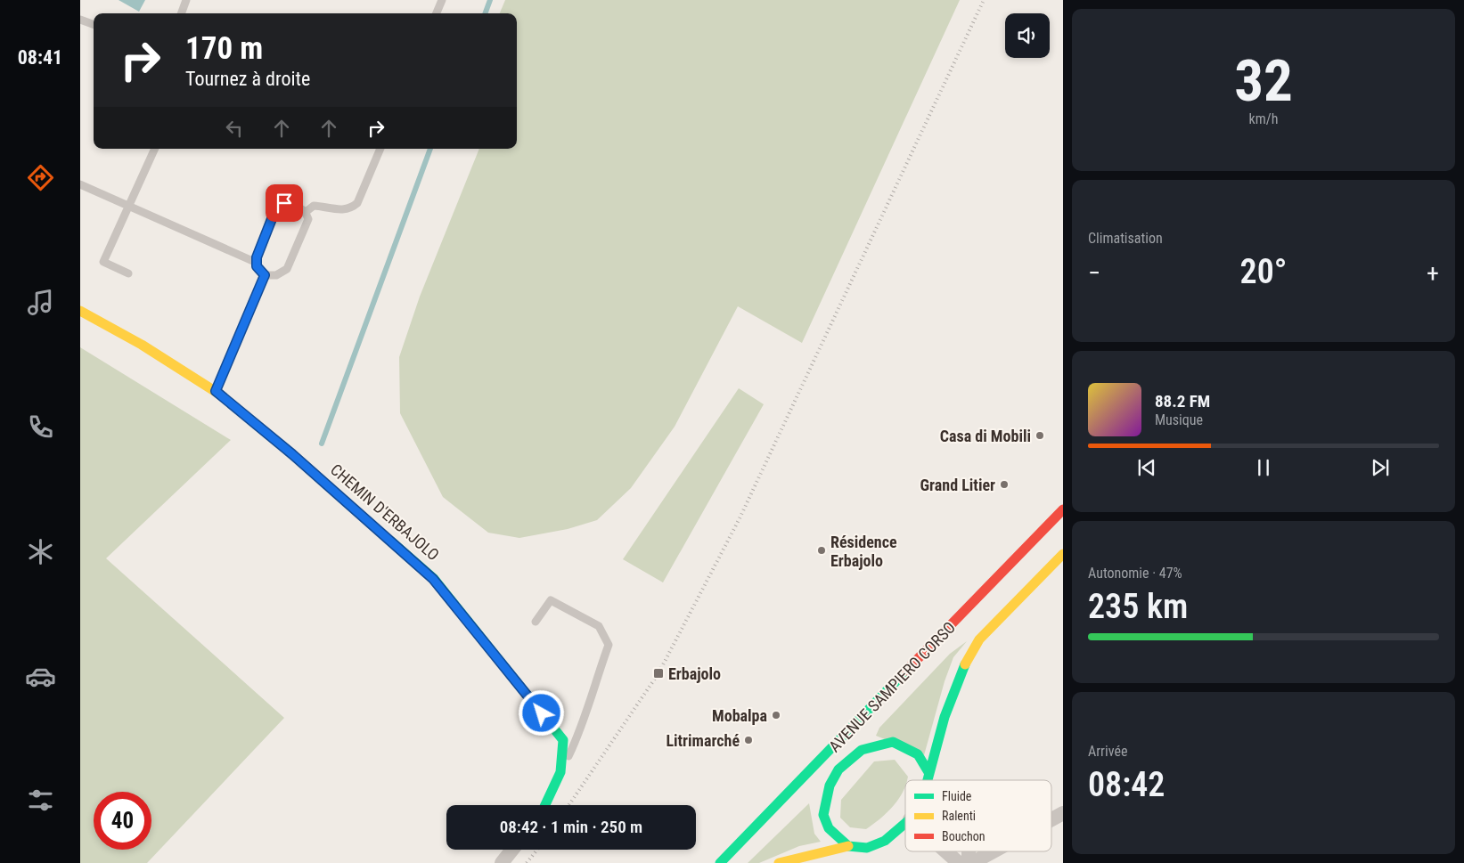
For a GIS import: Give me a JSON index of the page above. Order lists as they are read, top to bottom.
{
  "streets": {
    "main road": ["CHEMIN D'ERBAJOLO", "AVENUE SAMPIERO CORSO"]
  },
  "places": {
    "other": [
      "Casa di Mobili",
      "Grand Litier",
      "Résidence Erbajolo",
      "Mobalpa",
      "Litrimarché"
    ],
    "transit": ["Erbajolo"]
  },
  "legend": ["Fluide", "Ralenti", "Bouchon"],
  "page": {
    "tabs": "08:41",
    "tile": [
      ["32", "km/h"],
      "Climatisation",
      ["Autonomie · 47%", "235 km"],
      ["Arrivée", "08:42"]
    ],
    "turn": ["170 m", "Tournez à droite"],
    "heat": ["−", "20°", "+"],
    "song": ["88.2 FM", "Musique"],
    "limit": "40",
    "trip": "08:42 · 1 min · 250 m"
  }
}
